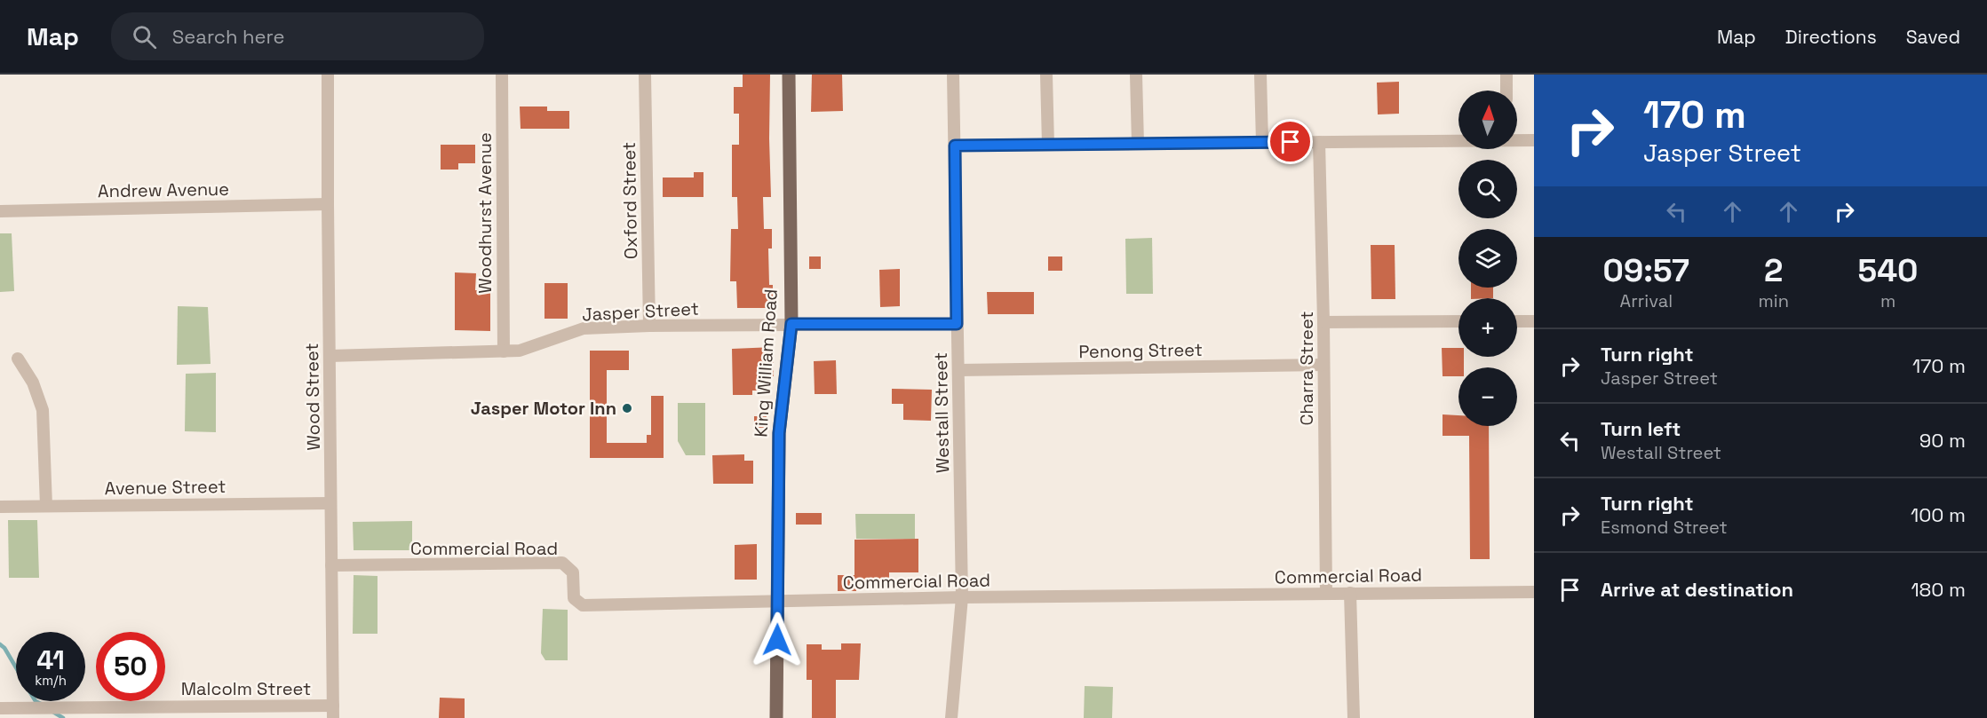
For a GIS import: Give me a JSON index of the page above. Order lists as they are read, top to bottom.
{
  "streets": {
    "main road": ["King William Road"],
    "street": [
      "Andrew Avenue",
      "Oxford Street",
      "Woodhurst Avenue",
      "Jasper Street",
      "Penong Street",
      "Charra Street",
      "Wood Street",
      "Westall Street",
      "Avenue Street",
      "Commercial Road",
      "Malcolm Street"
    ]
  },
  "crossings": [
    ["Andrew Avenue", "Wood Street"],
    ["Oxford Street", "Jasper Street"],
    ["Woodhurst Avenue", "Jasper Street"],
    ["Jasper Street", "King William Road"],
    ["Jasper Street", "Wood Street"],
    ["Jasper Street", "Westall Street"],
    ["Penong Street", "Charra Street"],
    ["Penong Street", "Westall Street"],
    ["King William Road", "Commercial Road"],
    ["Charra Street", "Commercial Road"],
    ["Wood Street", "Avenue Street"],
    ["Wood Street", "Commercial Road"],
    ["Wood Street", "Malcolm Street"],
    ["Westall Street", "Commercial Road"]
  ],
  "places": ["Jasper Motor Inn"],
  "north": "top",
  "page": {
    "header": "Map",
    "search": "Search here",
    "nav": ["Map", "Directions", "Saved"],
    "turn": ["170 m", "Jasper Street"],
    "map_buttons": ["+", "−"],
    "eta": [
      "09:57",
      "Arrival",
      "2",
      "min",
      "540",
      "m"
    ],
    "list": [
      {
        "name": "Turn right",
        "note": "Jasper Street",
        "value": "170 m"
      },
      {
        "name": "Turn left",
        "note": "Westall Street",
        "value": "90 m"
      },
      {
        "name": "Turn right",
        "note": "Esmond Street",
        "value": "100 m"
      },
      {
        "name": "Arrive at destination",
        "value": "180 m"
      }
    ],
    "speed": "41 km/h",
    "limit": "50"
  }
}
